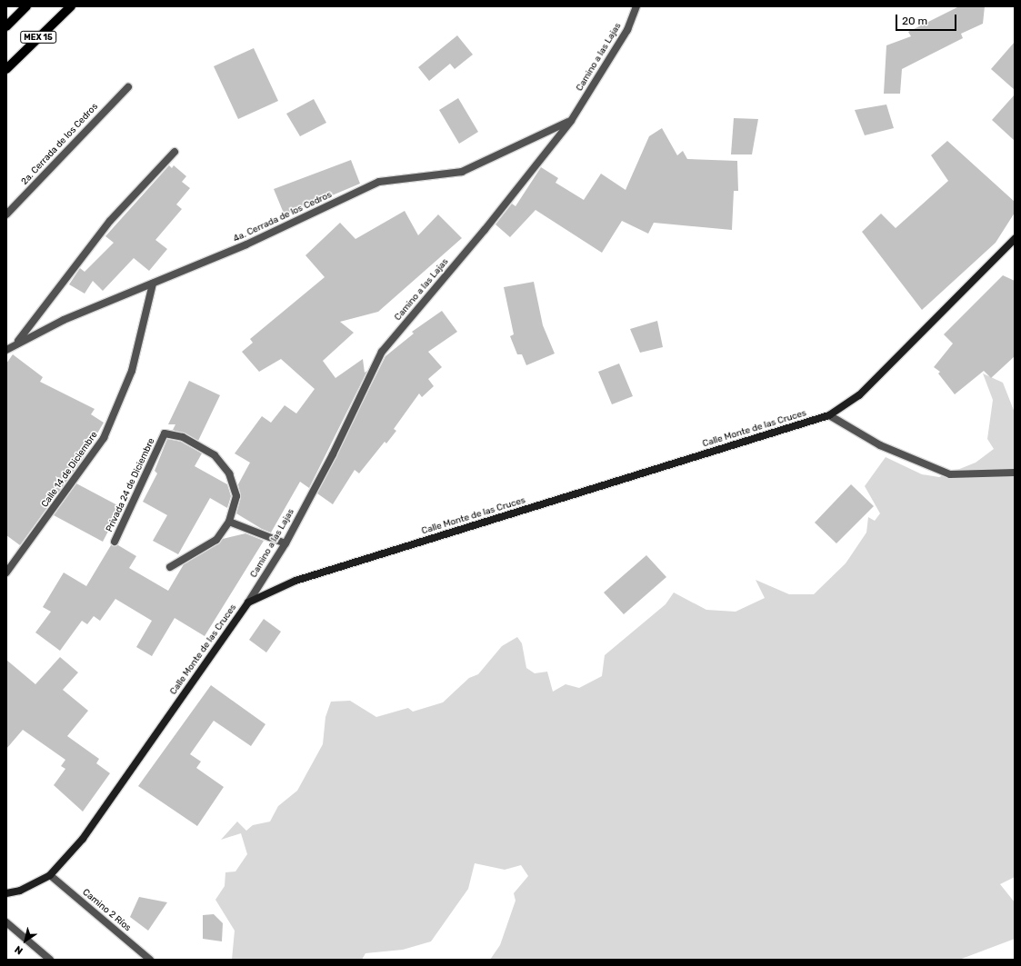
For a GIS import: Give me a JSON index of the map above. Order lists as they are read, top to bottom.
{
  "streets": {
    "main road": ["MEX 15"],
    "street": [
      "Camino a las Lajas",
      "2a. Cerrada de los Cedros",
      "4a. Cerrada de los Cedros",
      "Calle Monte de las Cruces",
      "Calle 14 de Diciembre",
      "Privada 24 de Diciembre",
      "Camino 2 Ríos"
    ]
  },
  "crossings": [
    ["Camino a las Lajas", "4a. Cerrada de los Cedros"],
    ["Camino a las Lajas", "Calle Monte de las Cruces"],
    ["4a. Cerrada de los Cedros", "Calle 14 de Diciembre"],
    ["Calle Monte de las Cruces", "Camino 2 Ríos"]
  ],
  "scale_bar": "20 m",
  "north": "bottom left"
}
